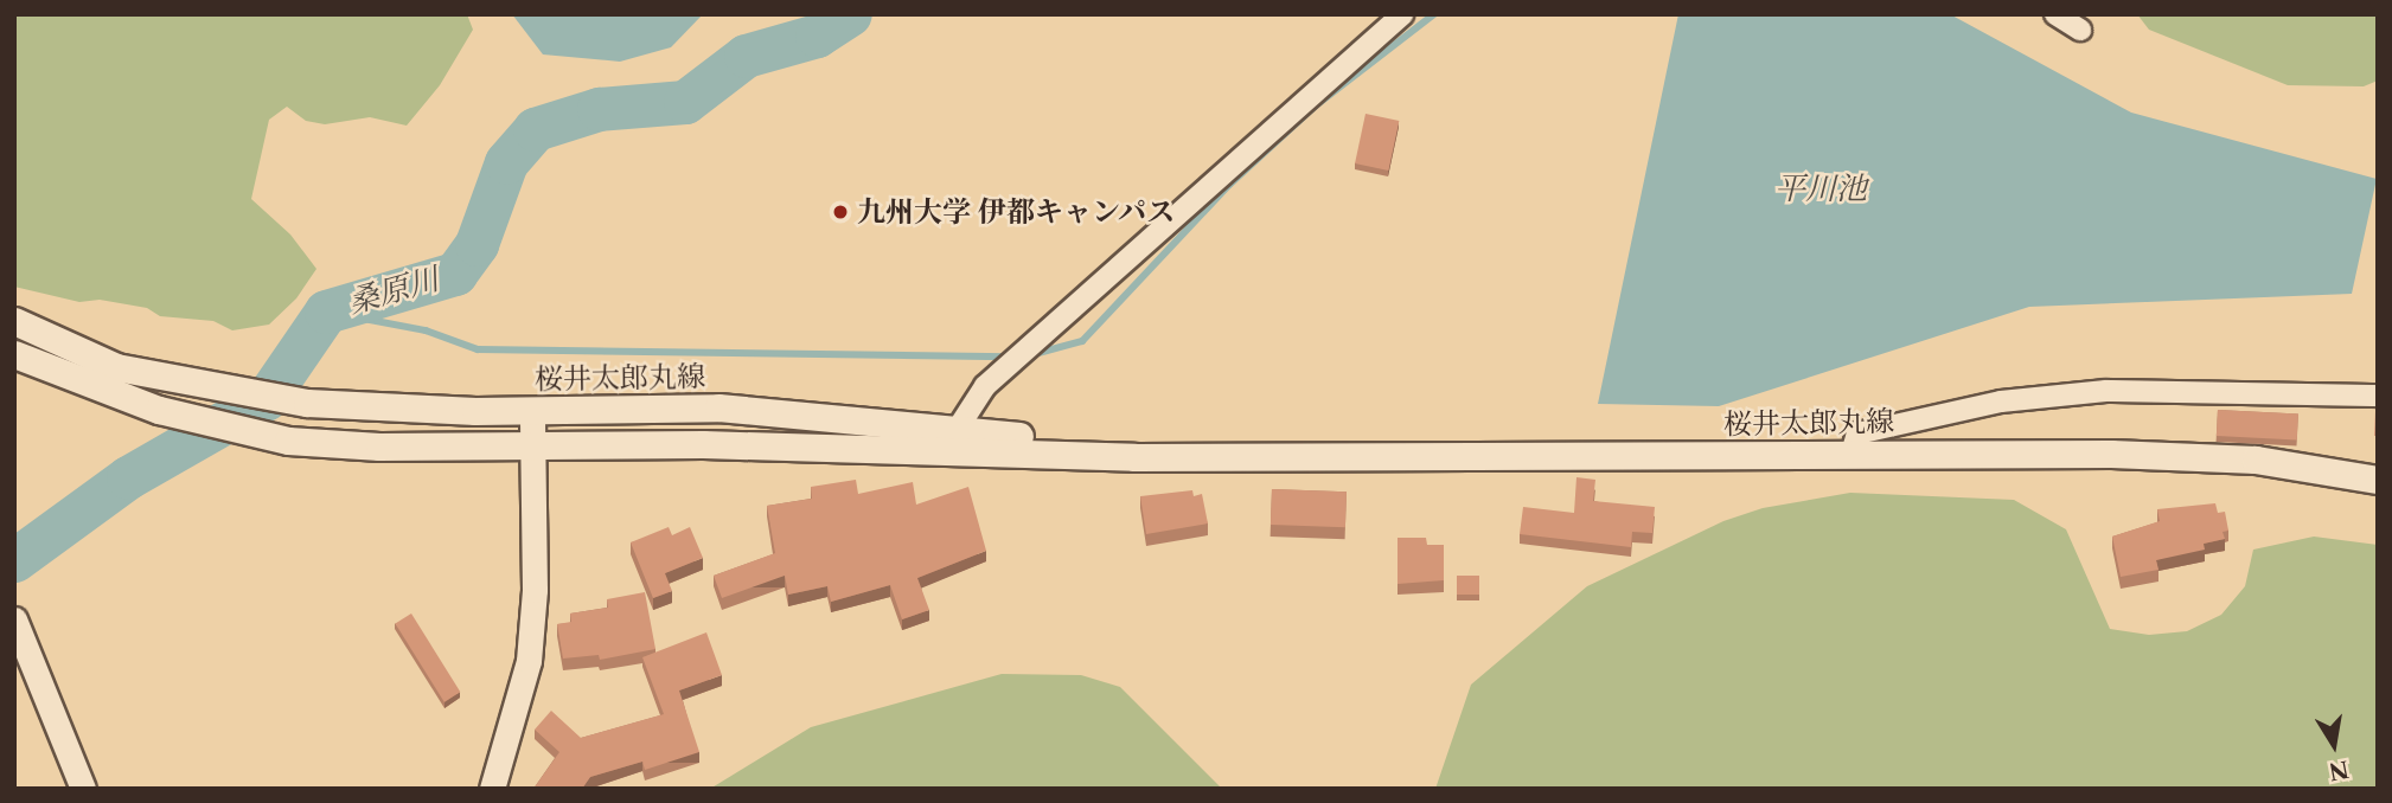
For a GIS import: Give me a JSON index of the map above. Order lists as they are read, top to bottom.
{
  "streets": {
    "main road": ["桜井太郎丸線"]
  },
  "water": ["平川池", "桑原川"],
  "places": ["九州大学 伊都キャンパス"],
  "north": "bottom"
}
